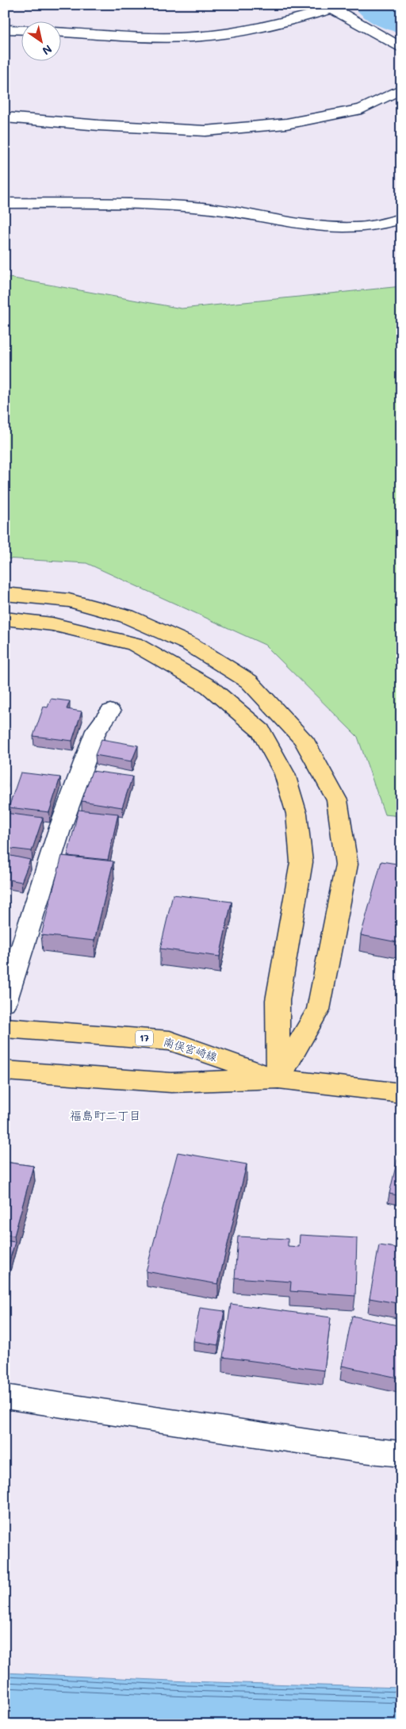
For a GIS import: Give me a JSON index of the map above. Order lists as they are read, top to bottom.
{
  "streets": {
    "main road": ["17", "南俣宮崎線"]
  },
  "districts": ["福島町二丁目"],
  "north": "bottom right"
}
